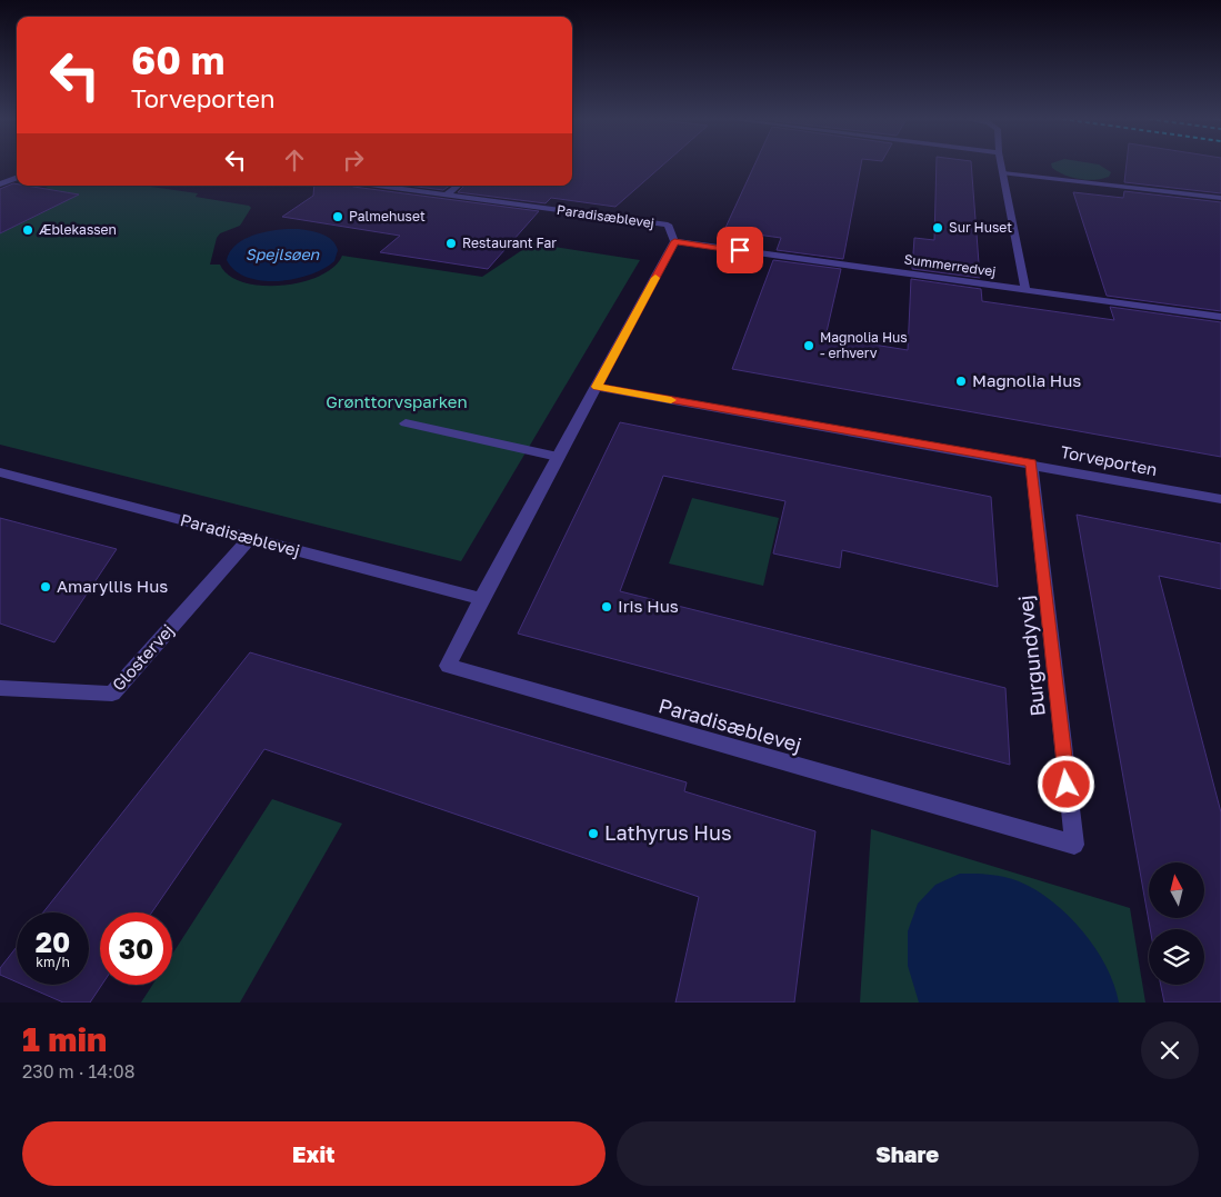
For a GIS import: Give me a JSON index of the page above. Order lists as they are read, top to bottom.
{
  "streets": {
    "street": [
      "Paradisæblevej",
      "Summerredvej",
      "Torveporten",
      "Burgundyvej",
      "Glostervej"
    ]
  },
  "crossings": [
    ["Paradisæblevej", "Summerredvej"],
    ["Paradisæblevej", "Torveporten"],
    ["Paradisæblevej", "Burgundyvej"],
    ["Paradisæblevej", "Glostervej"],
    ["Torveporten", "Burgundyvej"]
  ],
  "water": ["Spejlsøen"],
  "parks": ["Grønttorvsparken"],
  "places": [
    "Palmehuset",
    "Sur Huset",
    "Æblekassen",
    "Restaurant Far",
    "Magnolia Hus - erhverv",
    "Magnolia Hus",
    "Amaryllis Hus",
    "Iris Hus",
    "Lathyrus Hus"
  ],
  "north": "top",
  "page": {
    "turn": ["60 m", "Torveporten"],
    "speed": "20 km/h",
    "limit": "30",
    "heading": ["1 min", "230 m · 14:08"],
    "buttons": ["Exit", "Share"]
  }
}
